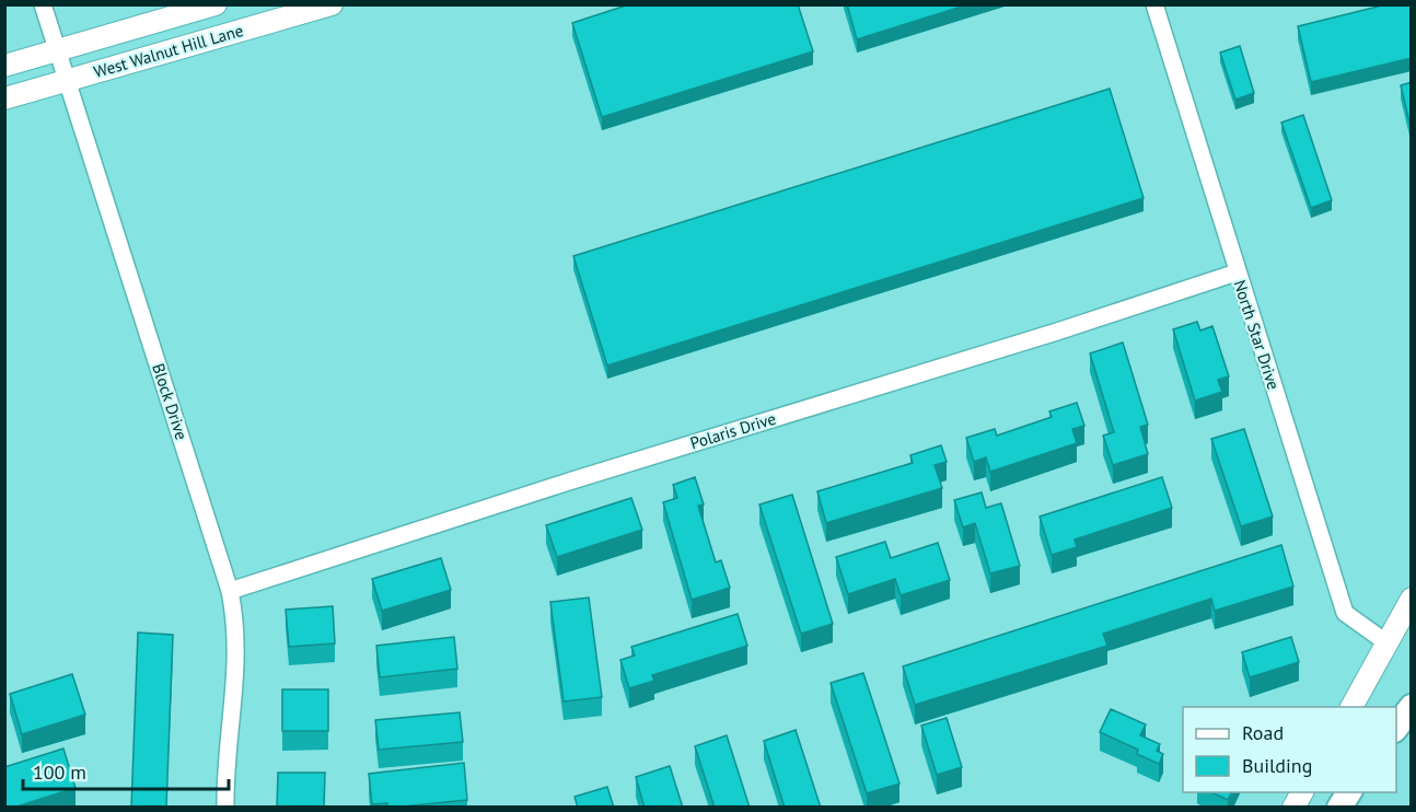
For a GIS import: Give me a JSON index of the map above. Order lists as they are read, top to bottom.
{
  "streets": {
    "main road": ["West Walnut Hill Lane"],
    "street": ["North Star Drive", "Block Drive", "Polaris Drive"]
  },
  "crossings": [
    ["West Walnut Hill Lane", "Block Drive"],
    ["North Star Drive", "Polaris Drive"],
    ["Block Drive", "Polaris Drive"]
  ],
  "legend": ["Road", "Building"],
  "scale_bar": "100 m"
}
